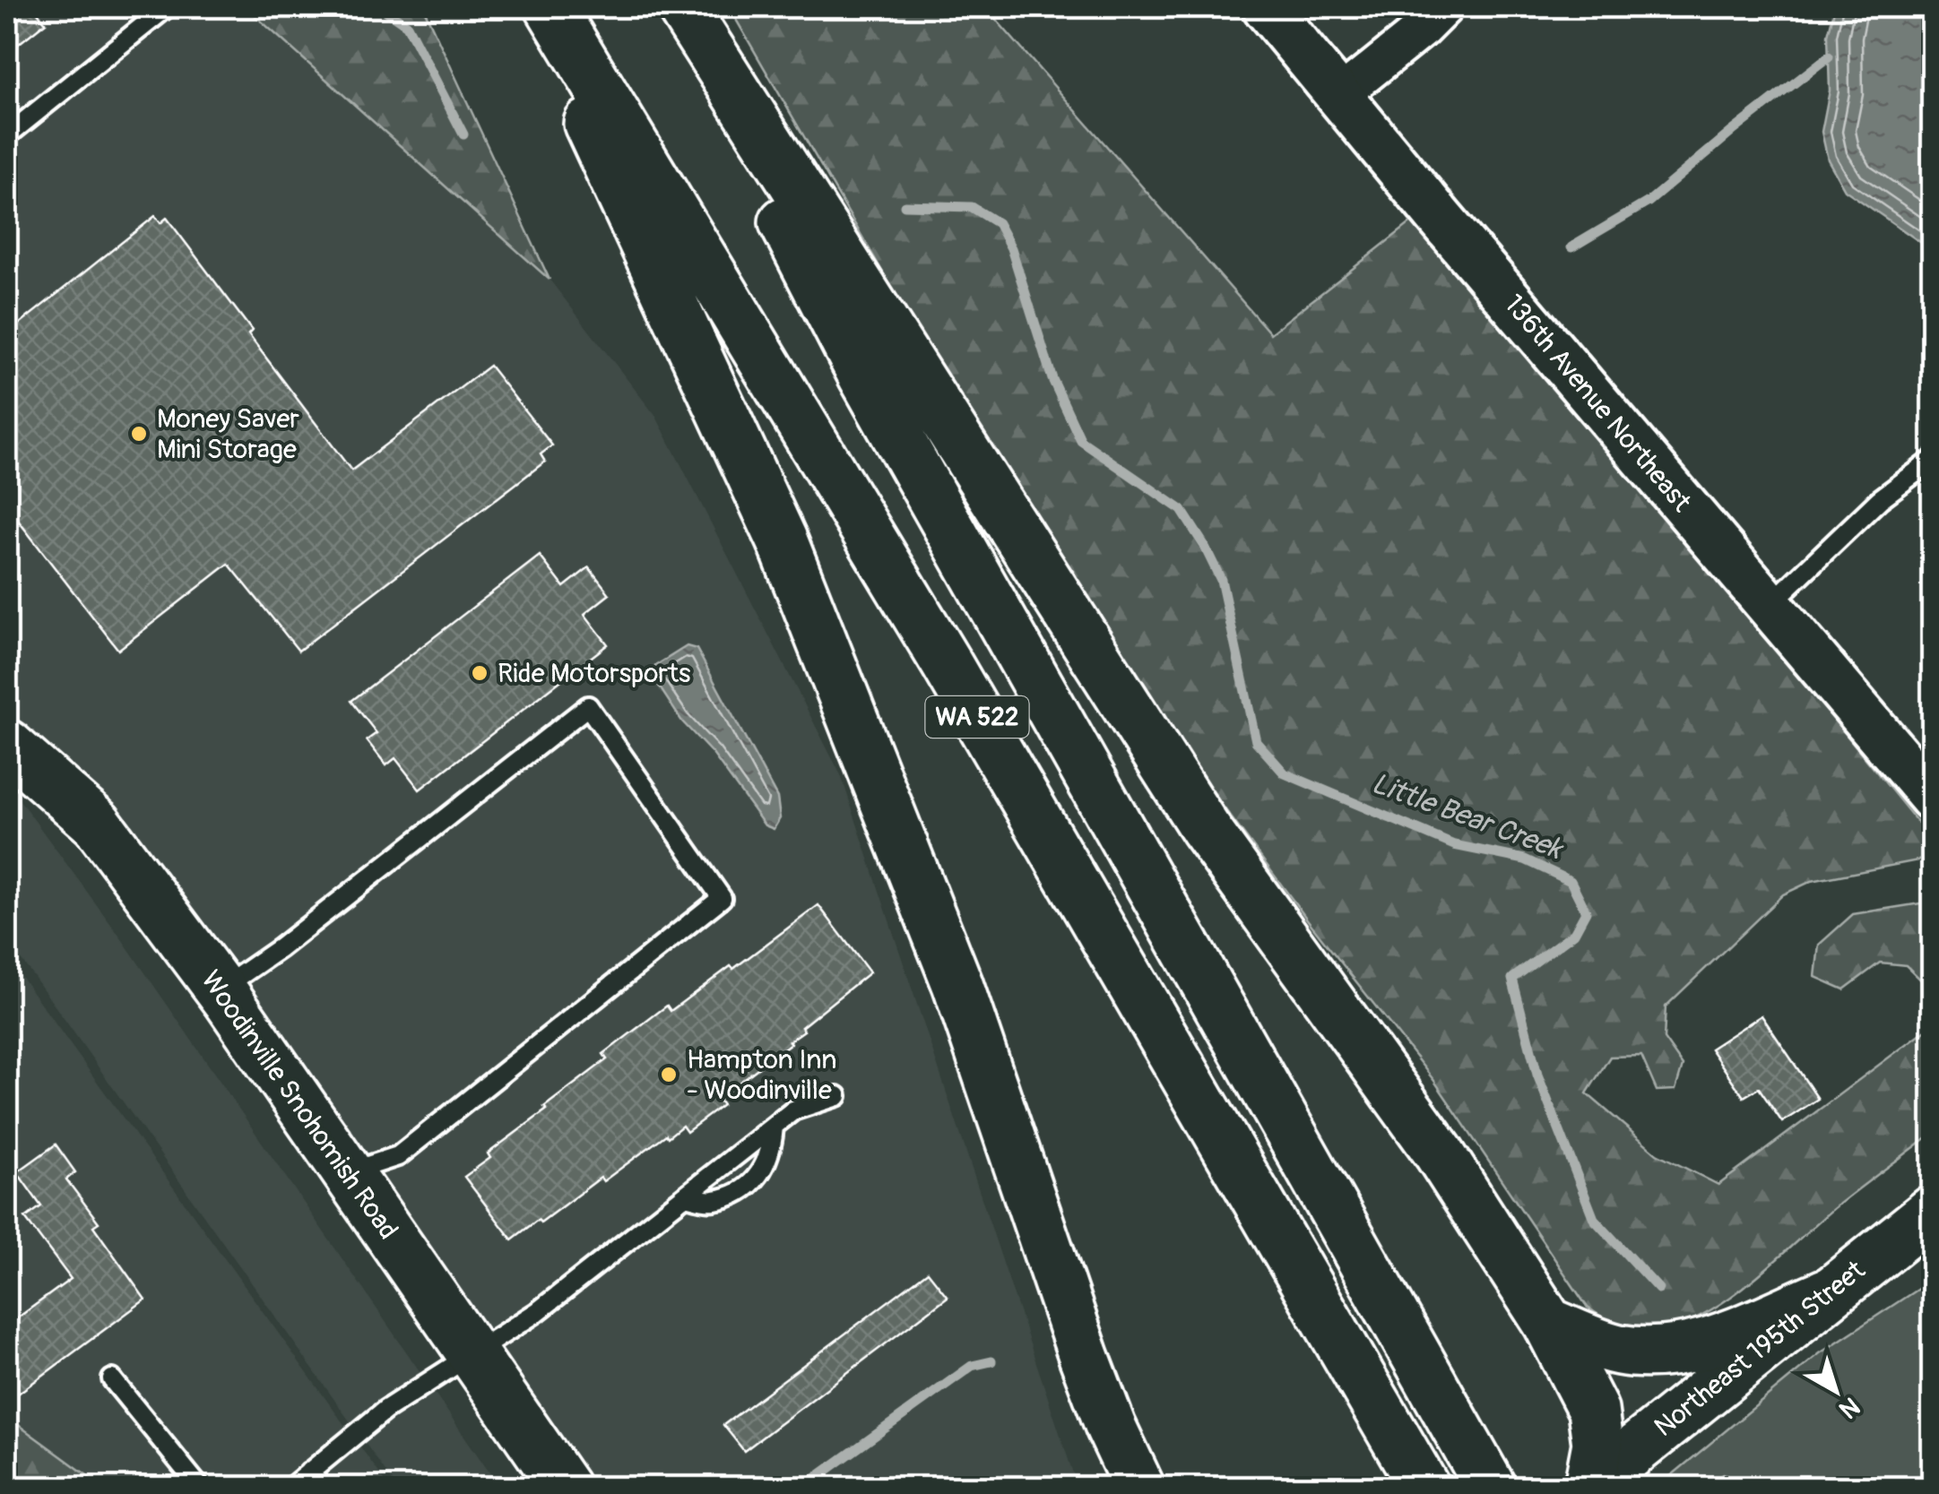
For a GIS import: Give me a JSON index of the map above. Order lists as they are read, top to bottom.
{
  "streets": {
    "main road": ["WA 522", "Woodinville Snohomish Road", "Northeast 195th Street"],
    "street": ["136th Avenue Northeast"]
  },
  "water": ["Little Bear Creek"],
  "places": ["Money Saver Mini Storage", "Ride Motorsports", "Hampton Inn - Woodinville"],
  "north": "bottom right"
}
